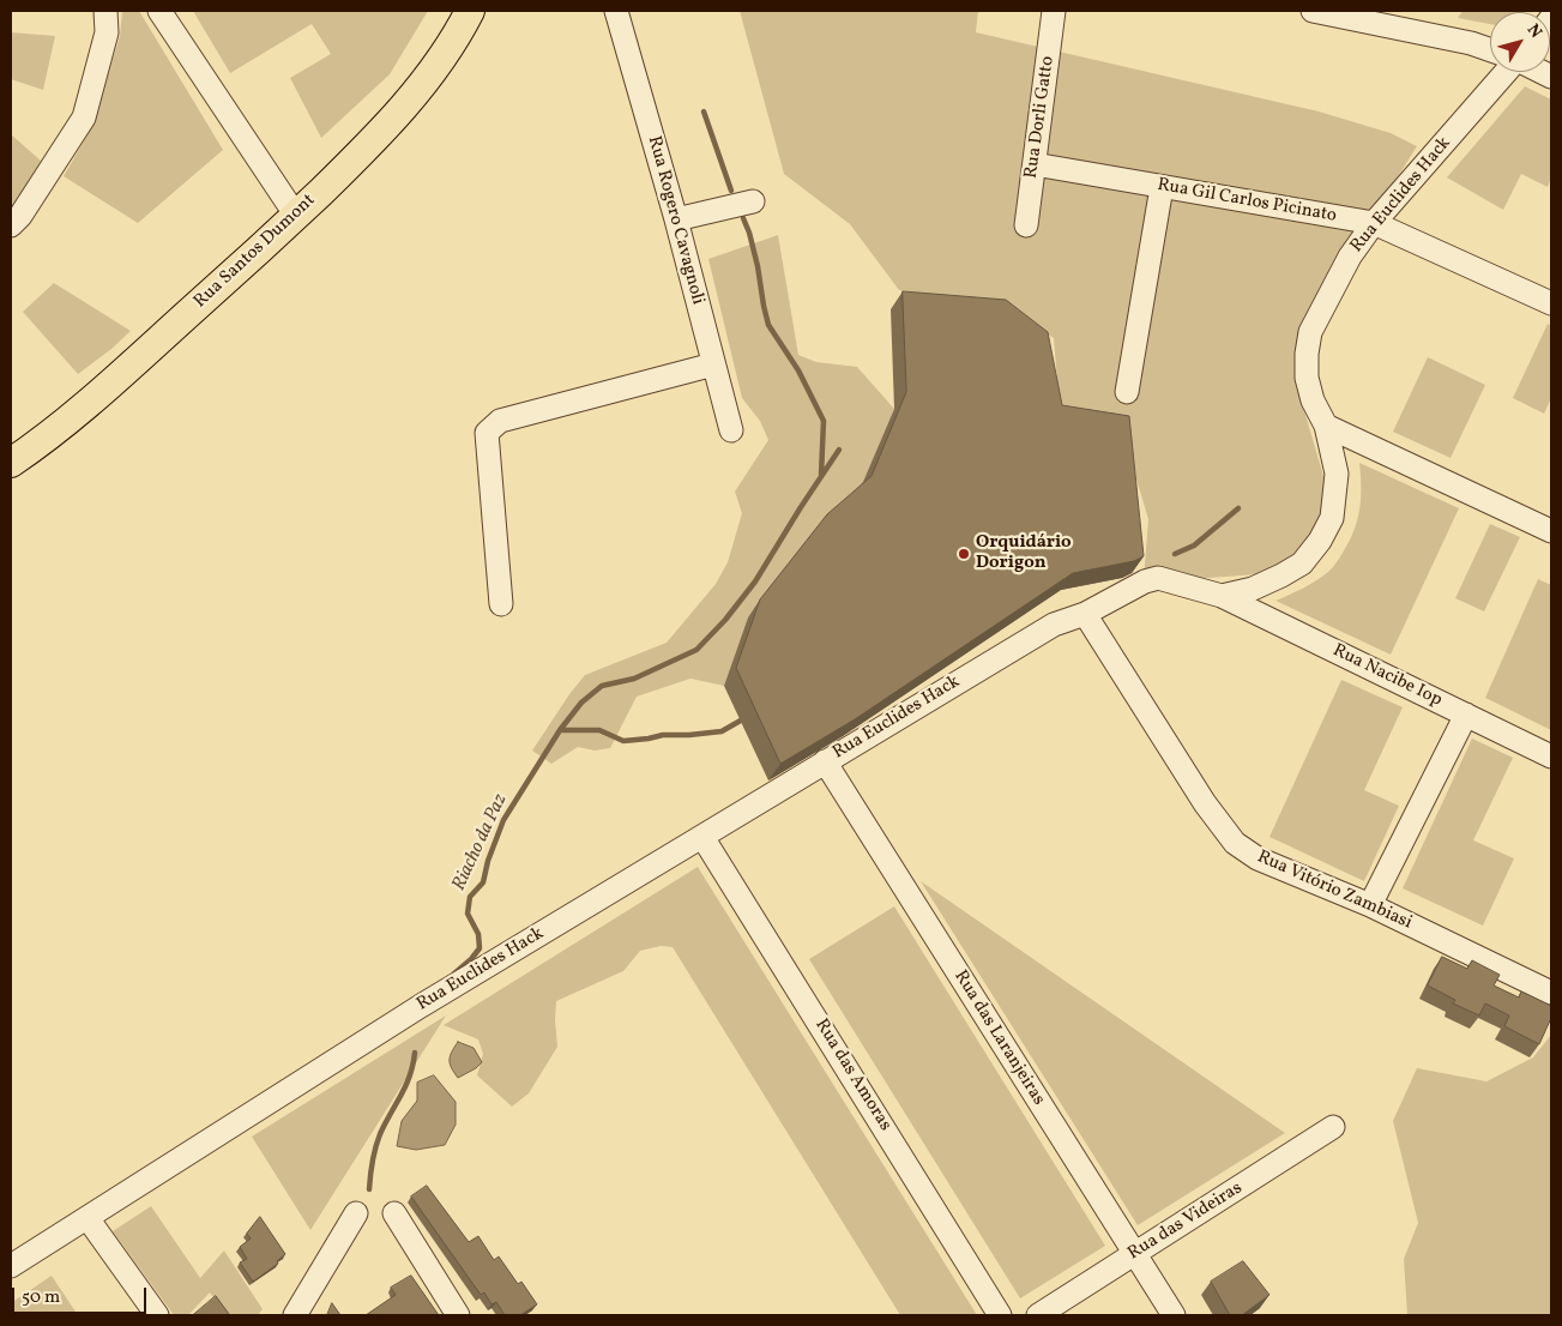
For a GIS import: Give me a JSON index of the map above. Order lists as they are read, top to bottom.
{
  "streets": {
    "main road": ["Rua Santos Dumont"],
    "street": [
      "Rua Dorli Gatto",
      "Rua Euclides Hack",
      "Rua Gil Carlos Picinato",
      "Rua Rogero Cavagnoli",
      "Rua Nacibe Iop",
      "Rua Vitório Zambiasi",
      "Rua das Laranjeiras",
      "Rua das Amoras",
      "Rua das Videiras"
    ]
  },
  "crossings": [
    ["Rua Dorli Gatto", "Rua Gil Carlos Picinato"],
    ["Rua Euclides Hack", "Rua Gil Carlos Picinato"],
    ["Rua Euclides Hack", "Rua Nacibe Iop"],
    ["Rua Euclides Hack", "Rua Vitório Zambiasi"],
    ["Rua Euclides Hack", "Rua das Laranjeiras"],
    ["Rua Euclides Hack", "Rua das Amoras"],
    ["Rua das Laranjeiras", "Rua das Videiras"]
  ],
  "water": ["Riacho da Paz"],
  "places": ["Orquidário Dorigon"],
  "scale_bar": "50 m",
  "north": "top right"
}
